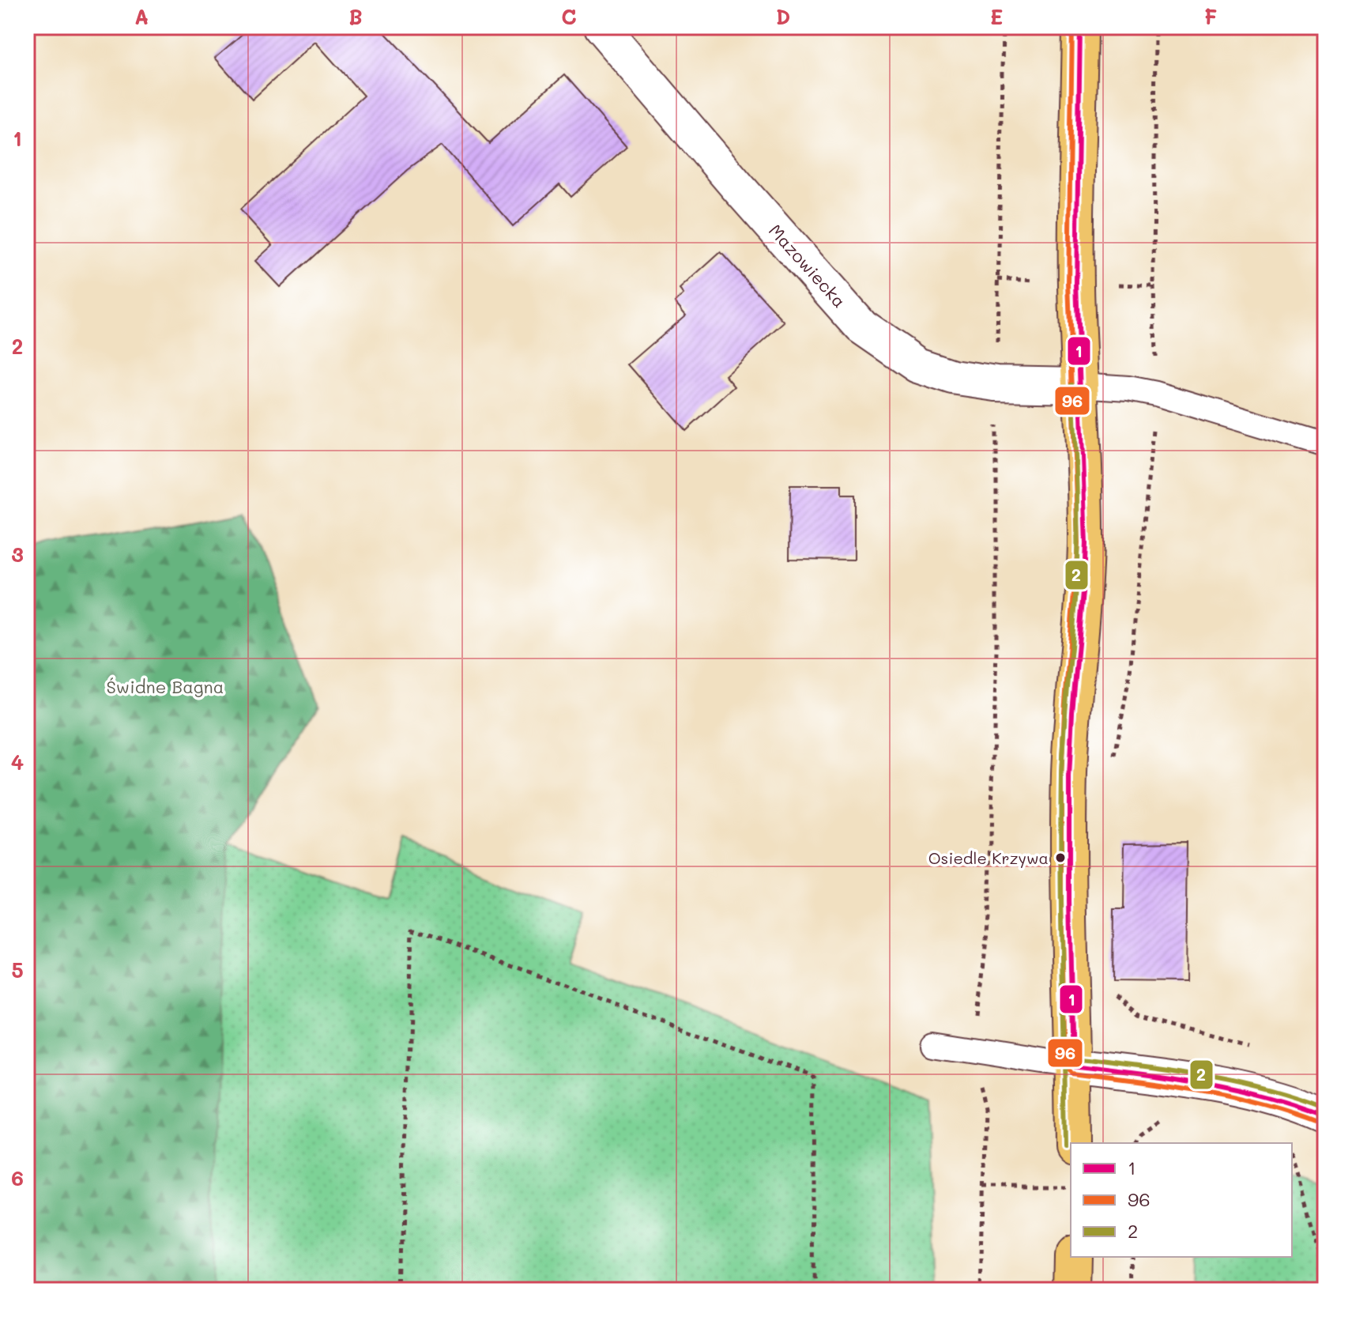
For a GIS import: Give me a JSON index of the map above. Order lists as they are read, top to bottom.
{
  "streets": {
    "street": ["Mazowiecka"]
  },
  "parks": ["Świdne Bagna"],
  "places": ["Osiedle Krzywa"],
  "lines": ["transit line 1", "transit line 96", "transit line 2"],
  "legend": ["1", "96", "2"],
  "grid": {
    "columns": [
      "A",
      "B",
      "C",
      "D",
      "E",
      "F"
    ],
    "rows": [
      "1",
      "2",
      "3",
      "4",
      "5",
      "6"
    ]
  }
}
